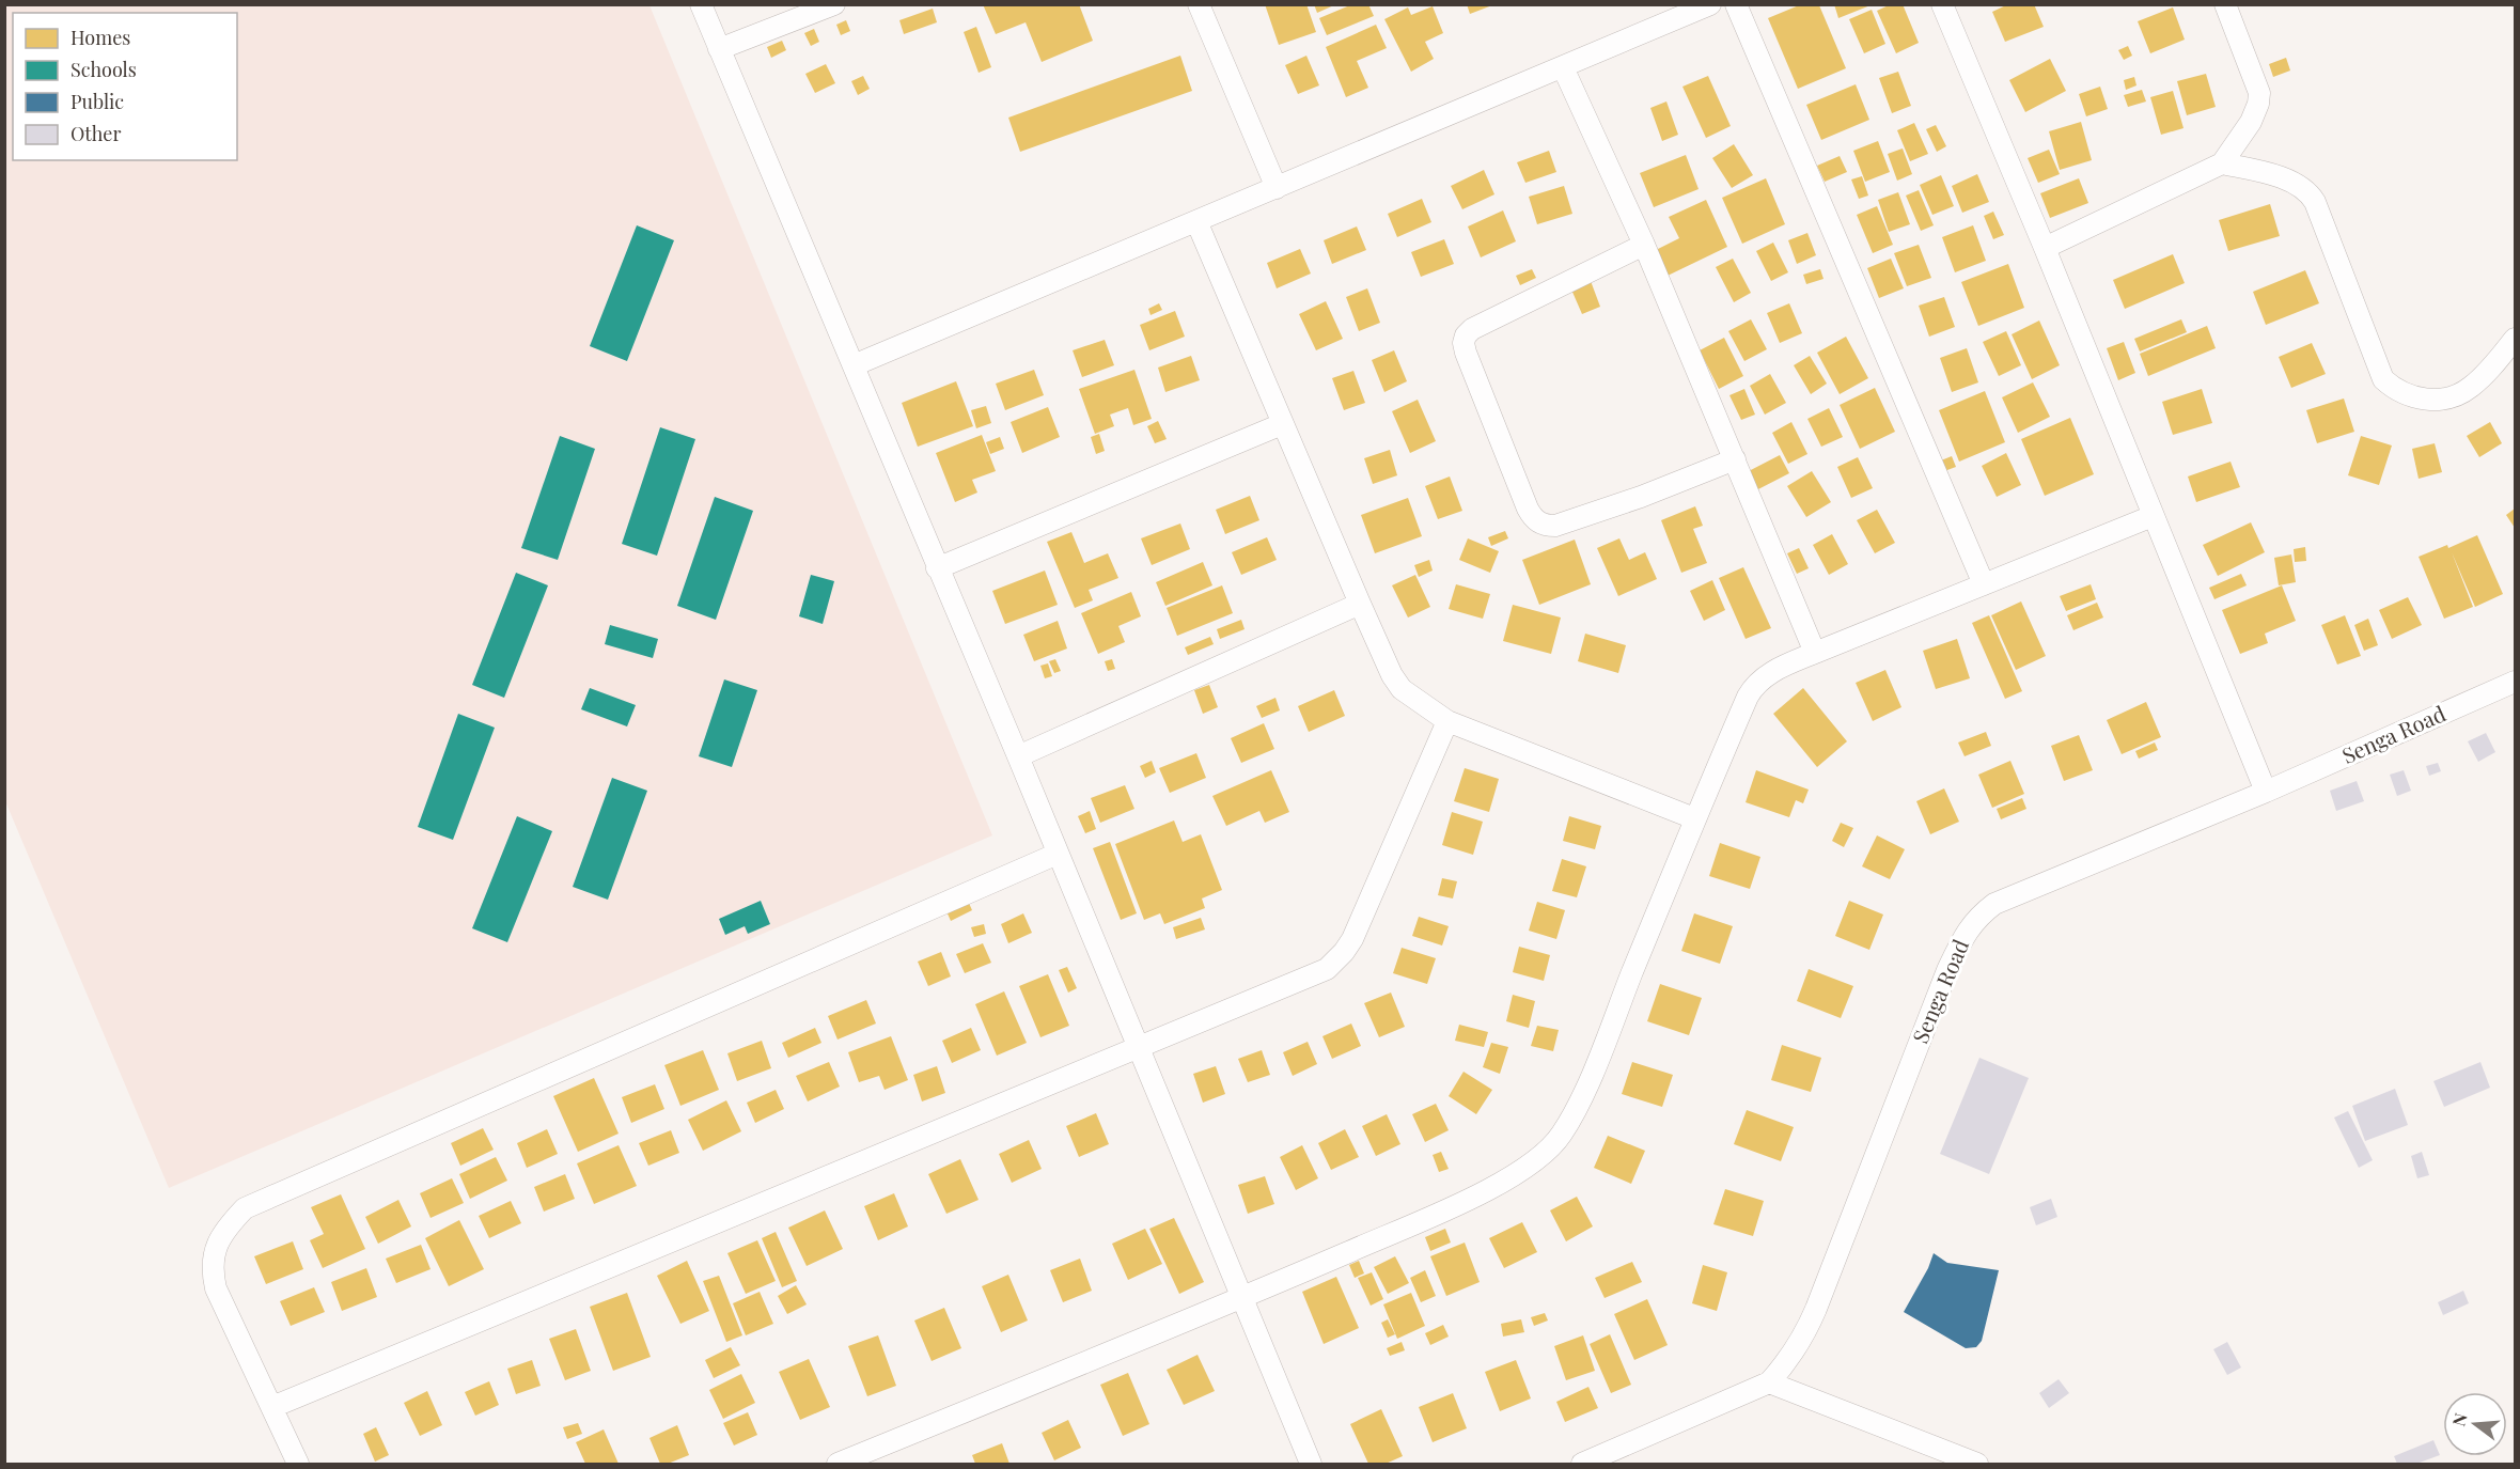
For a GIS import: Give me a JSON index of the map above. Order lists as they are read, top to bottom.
{
  "streets": {
    "street": ["Senga Road"]
  },
  "legend": [
    "Homes",
    "Schools",
    "Public",
    "Other"
  ],
  "north": "left"
}
